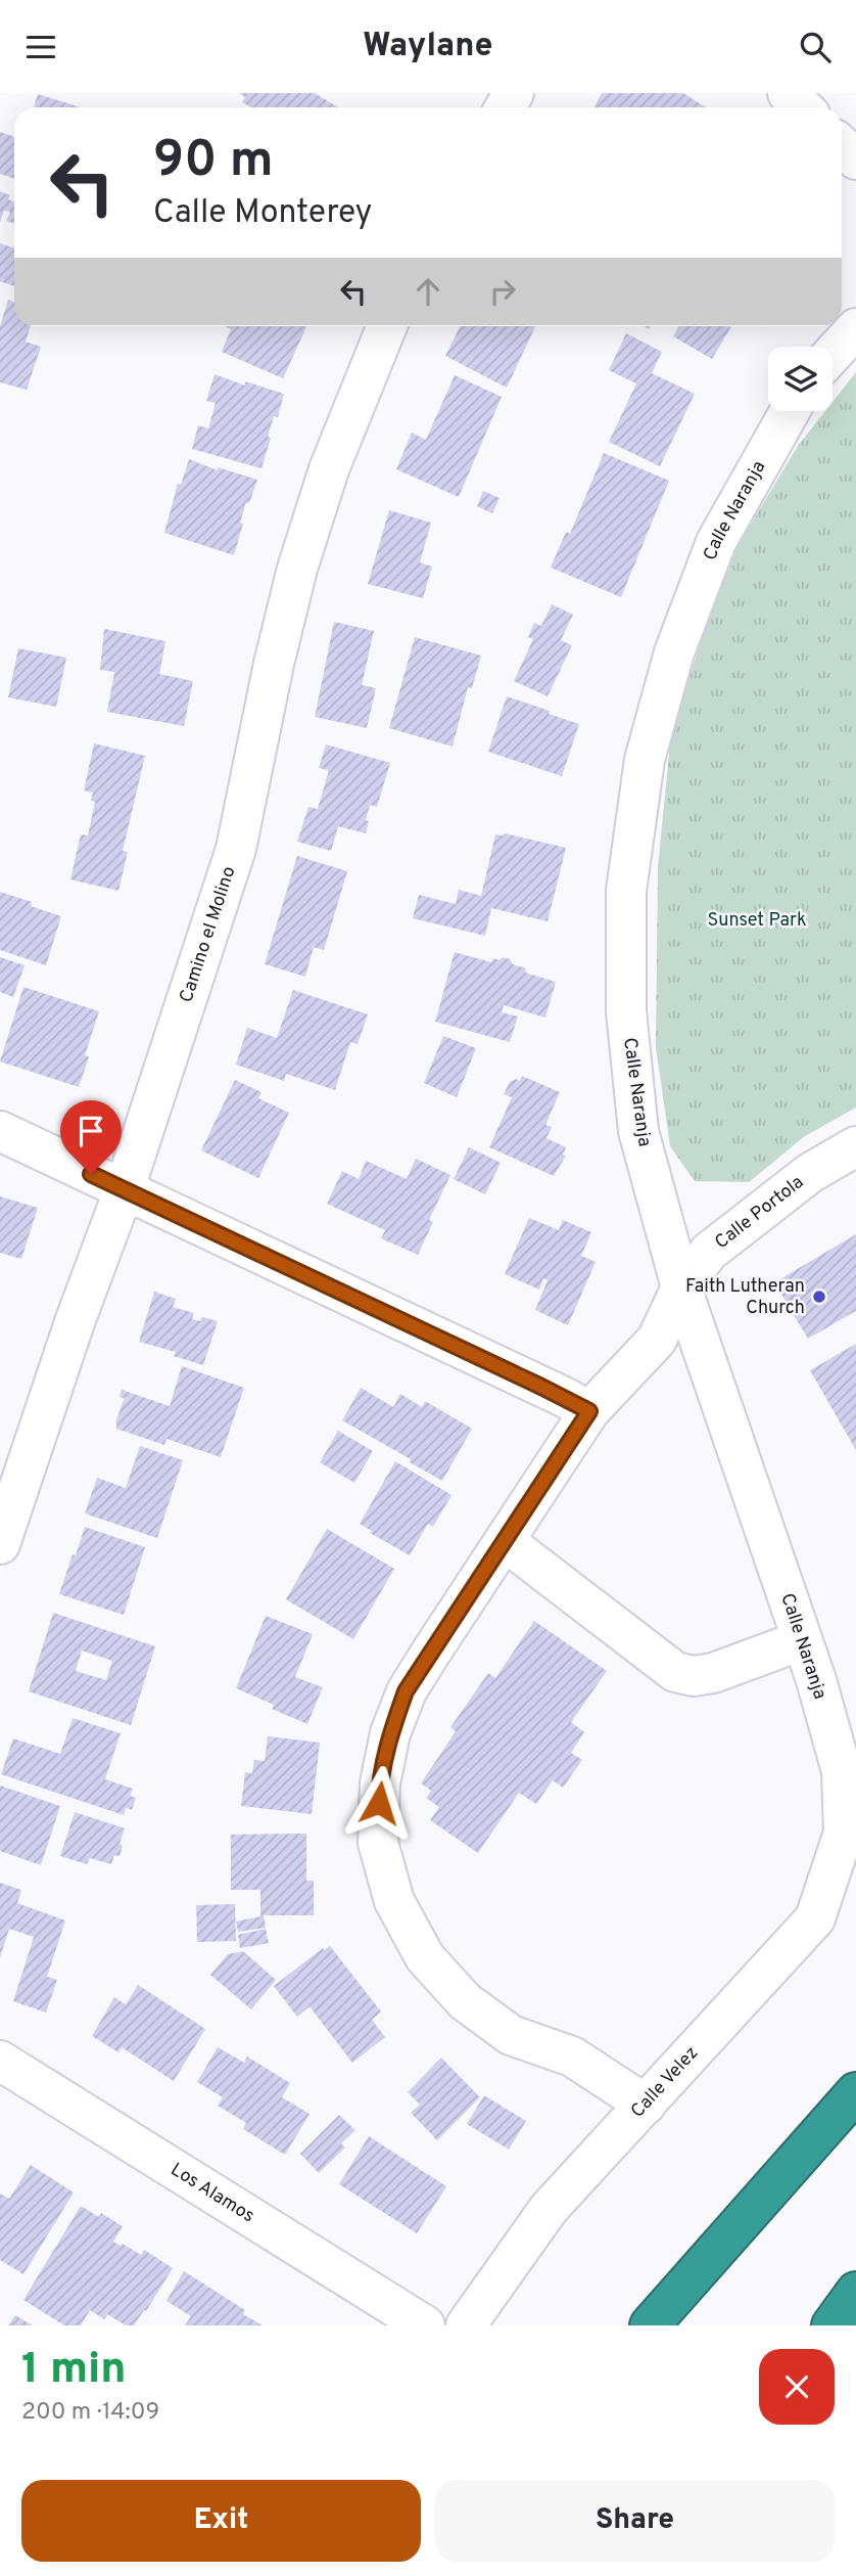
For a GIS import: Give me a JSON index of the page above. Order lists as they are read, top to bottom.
{
  "streets": {
    "street": [
      "Calle Naranja",
      "Camino el Molino",
      "Calle Portola",
      "Calle Velez",
      "Los Alamos"
    ]
  },
  "crossings": [
    ["Calle Naranja", "Calle Portola"],
    ["Calle Naranja", "Calle Velez"],
    ["Calle Portola", "Calle Velez"]
  ],
  "parks": ["Sunset Park"],
  "places": ["Faith Lutheran Church"],
  "page": {
    "header": "Waylane",
    "turn": ["90 m", "Calle Monterey"],
    "heading": ["1 min", "200 m · 14:09"],
    "buttons": ["Exit", "Share"]
  }
}
